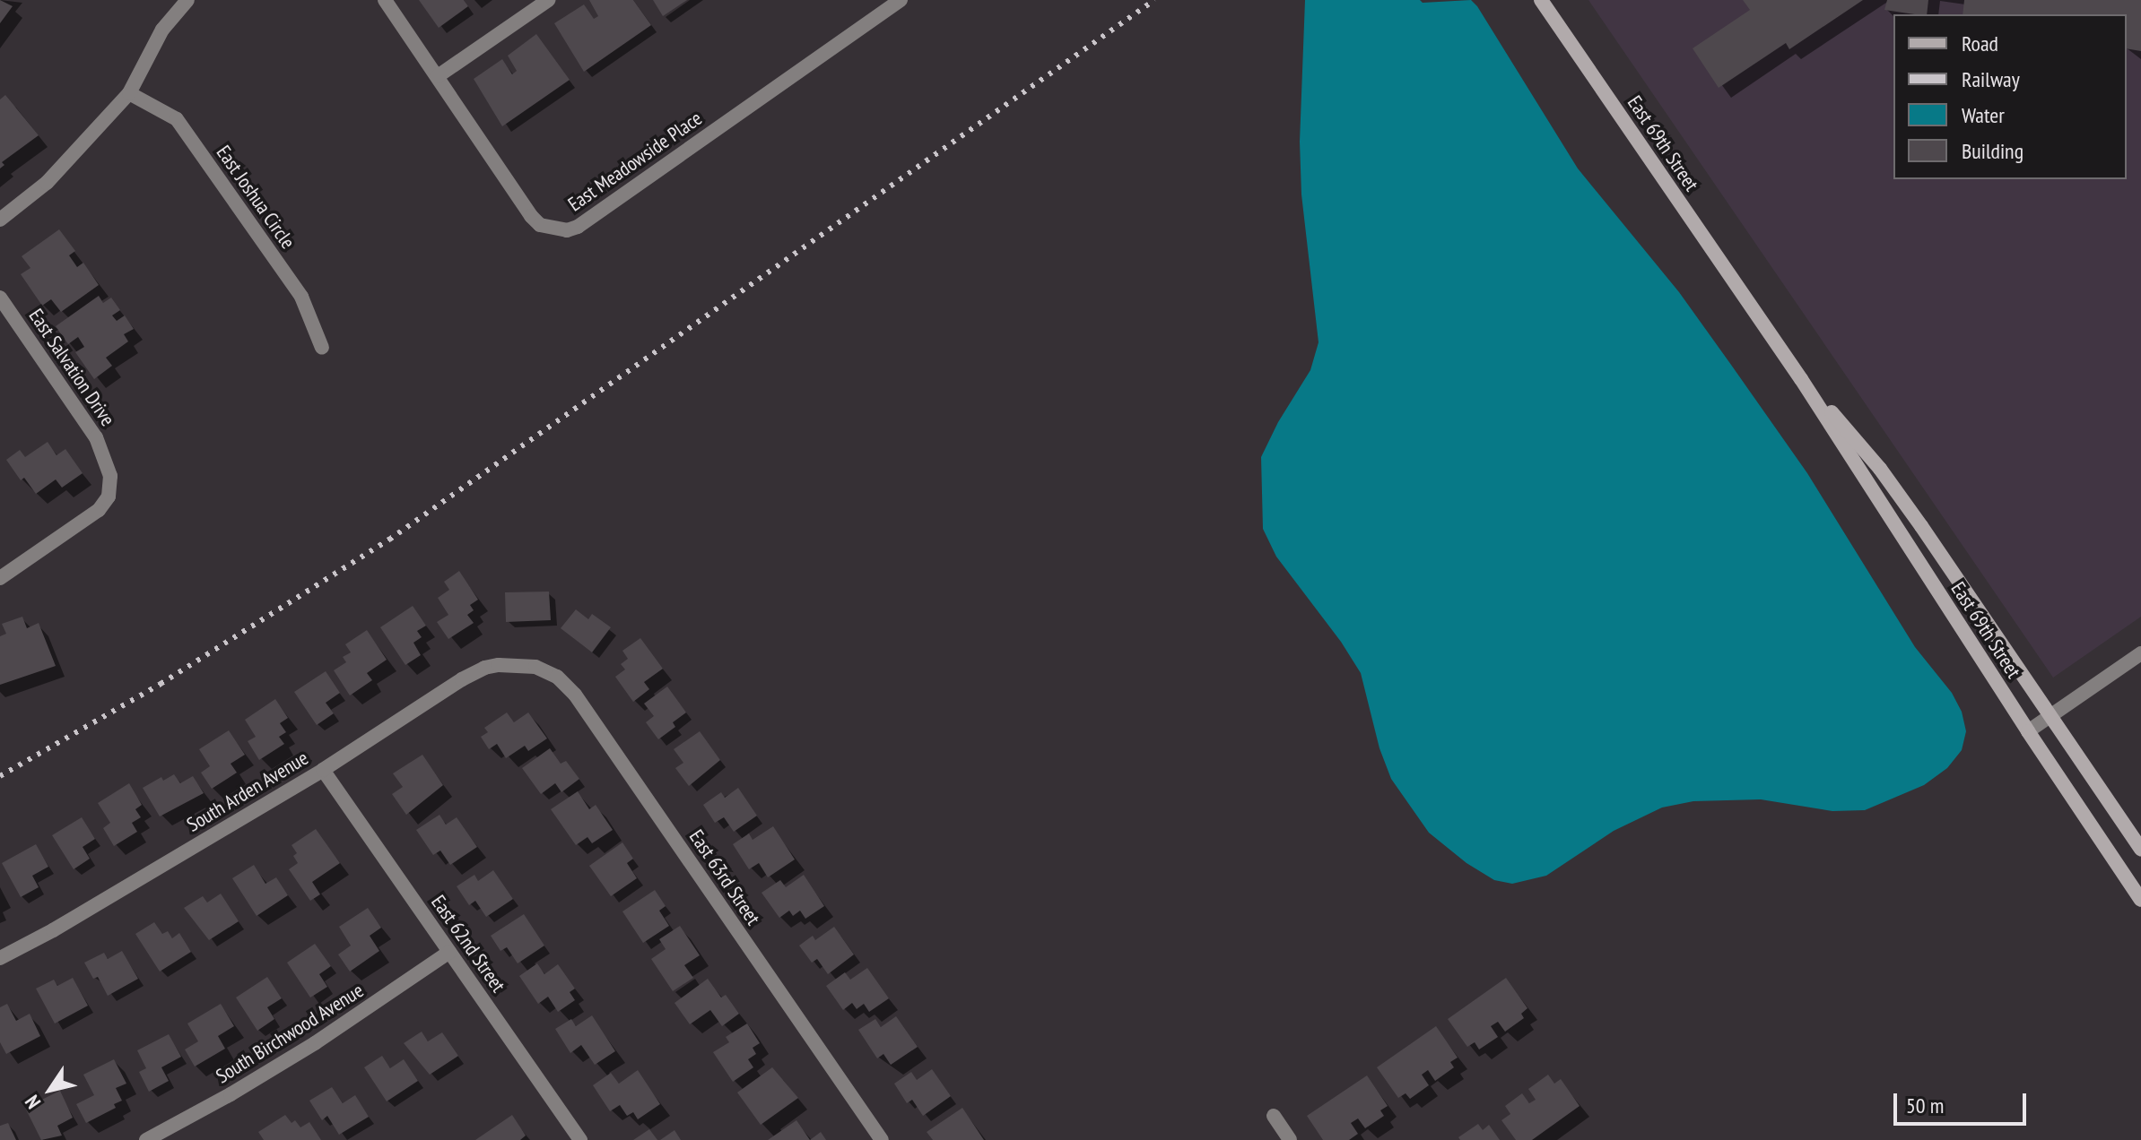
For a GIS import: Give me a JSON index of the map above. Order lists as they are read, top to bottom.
{
  "streets": {
    "main road": ["East 69th Street"],
    "street": [
      "East Meadowside Place",
      "East Joshua Circle",
      "East Salvation Drive",
      "South Arden Avenue",
      "East 63rd Street",
      "East 62nd Street",
      "South Birchwood Avenue"
    ]
  },
  "crossings": [
    ["South Arden Avenue", "East 63rd Street"],
    ["South Arden Avenue", "East 62nd Street"],
    ["East 62nd Street", "South Birchwood Avenue"]
  ],
  "legend": [
    "Road",
    "Railway",
    "Water",
    "Building"
  ],
  "scale_bar": "50 m",
  "north": "bottom left"
}
